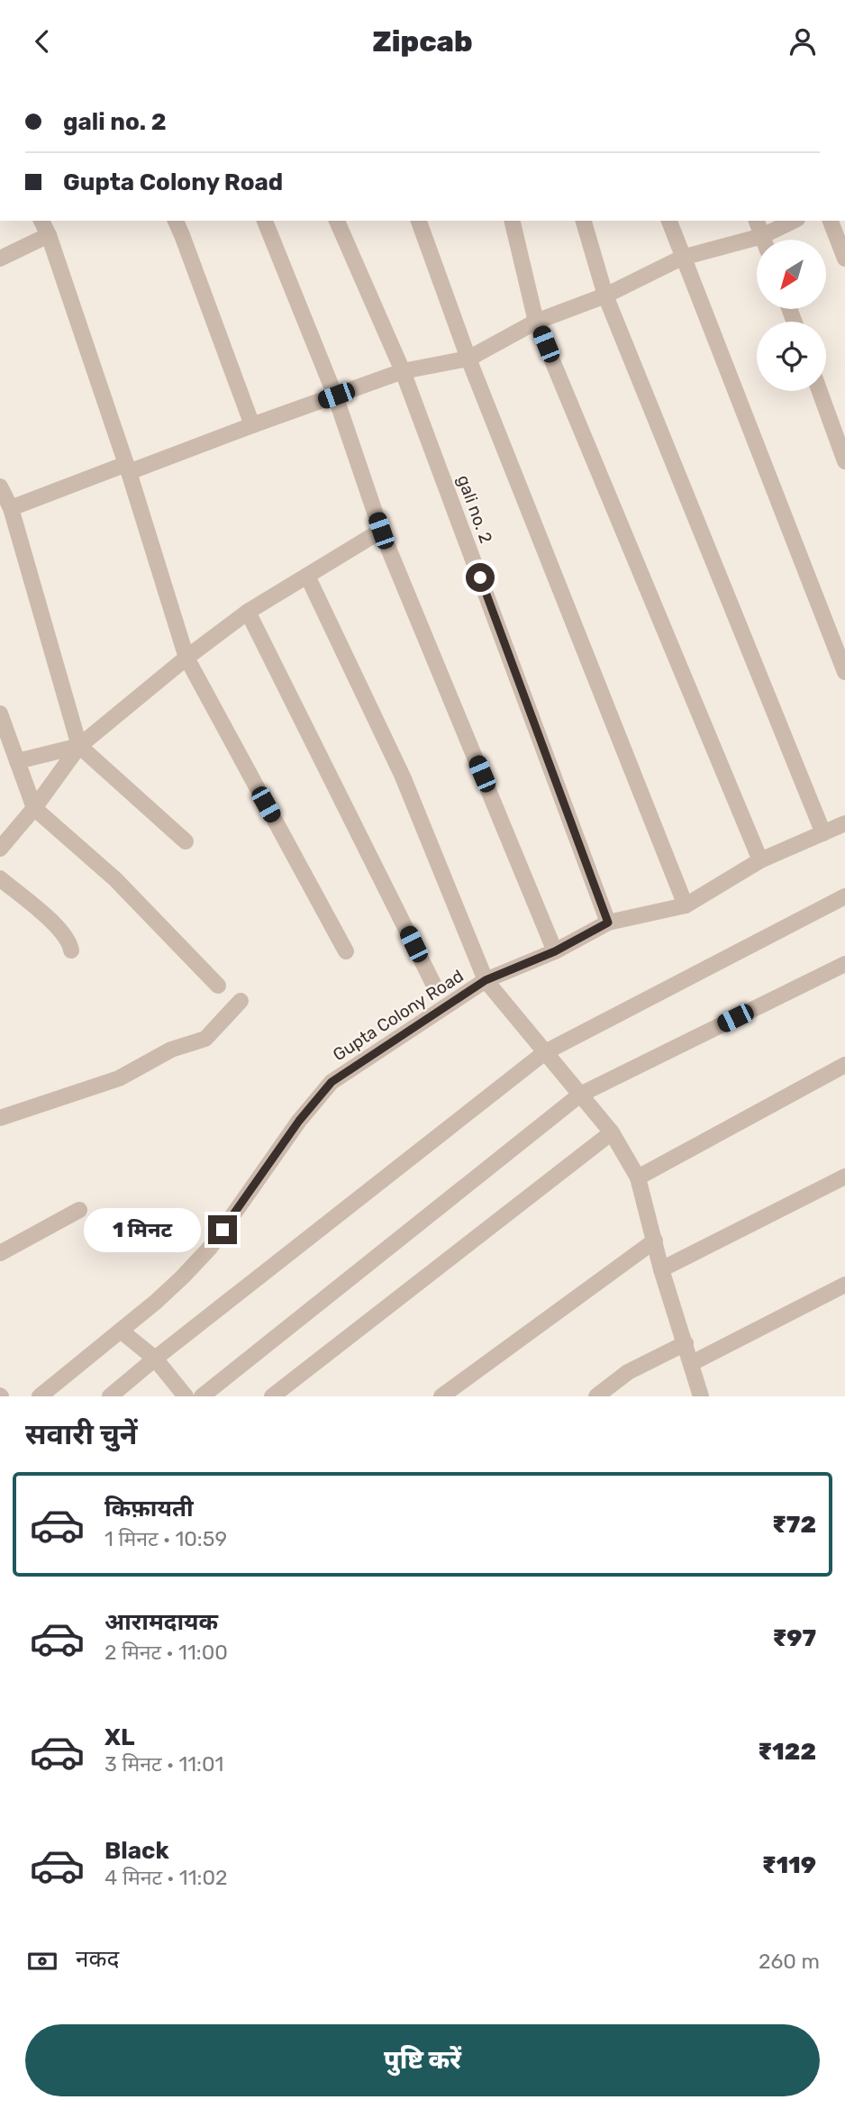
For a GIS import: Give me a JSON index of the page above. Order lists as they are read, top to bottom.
{
  "streets": {
    "street": ["gali no. 2", "Gupta Colony Road"]
  },
  "crossings": [
    ["gali no. 2", "Gupta Colony Road"]
  ],
  "north": "bottom left",
  "page": {
    "header": "Zipcab",
    "banner": ["gali no. 2", "Gupta Colony Road"],
    "bubble": "1 मिनट",
    "heading": "सवारी चुनें",
    "list": [
      {
        "name": "किफ़ायती",
        "note": "1 मिनट · 10:59",
        "value": "₹72"
      },
      {
        "name": "आरामदायक",
        "note": "2 मिनट · 11:00",
        "value": "₹97"
      },
      {
        "name": "XL",
        "note": "3 मिनट · 11:01",
        "value": "₹122"
      },
      {
        "name": "Black",
        "note": "4 मिनट · 11:02",
        "value": "₹119"
      }
    ],
    "pay": ["नकद", "260 m"],
    "buttons": "पुष्टि करें"
  }
}
